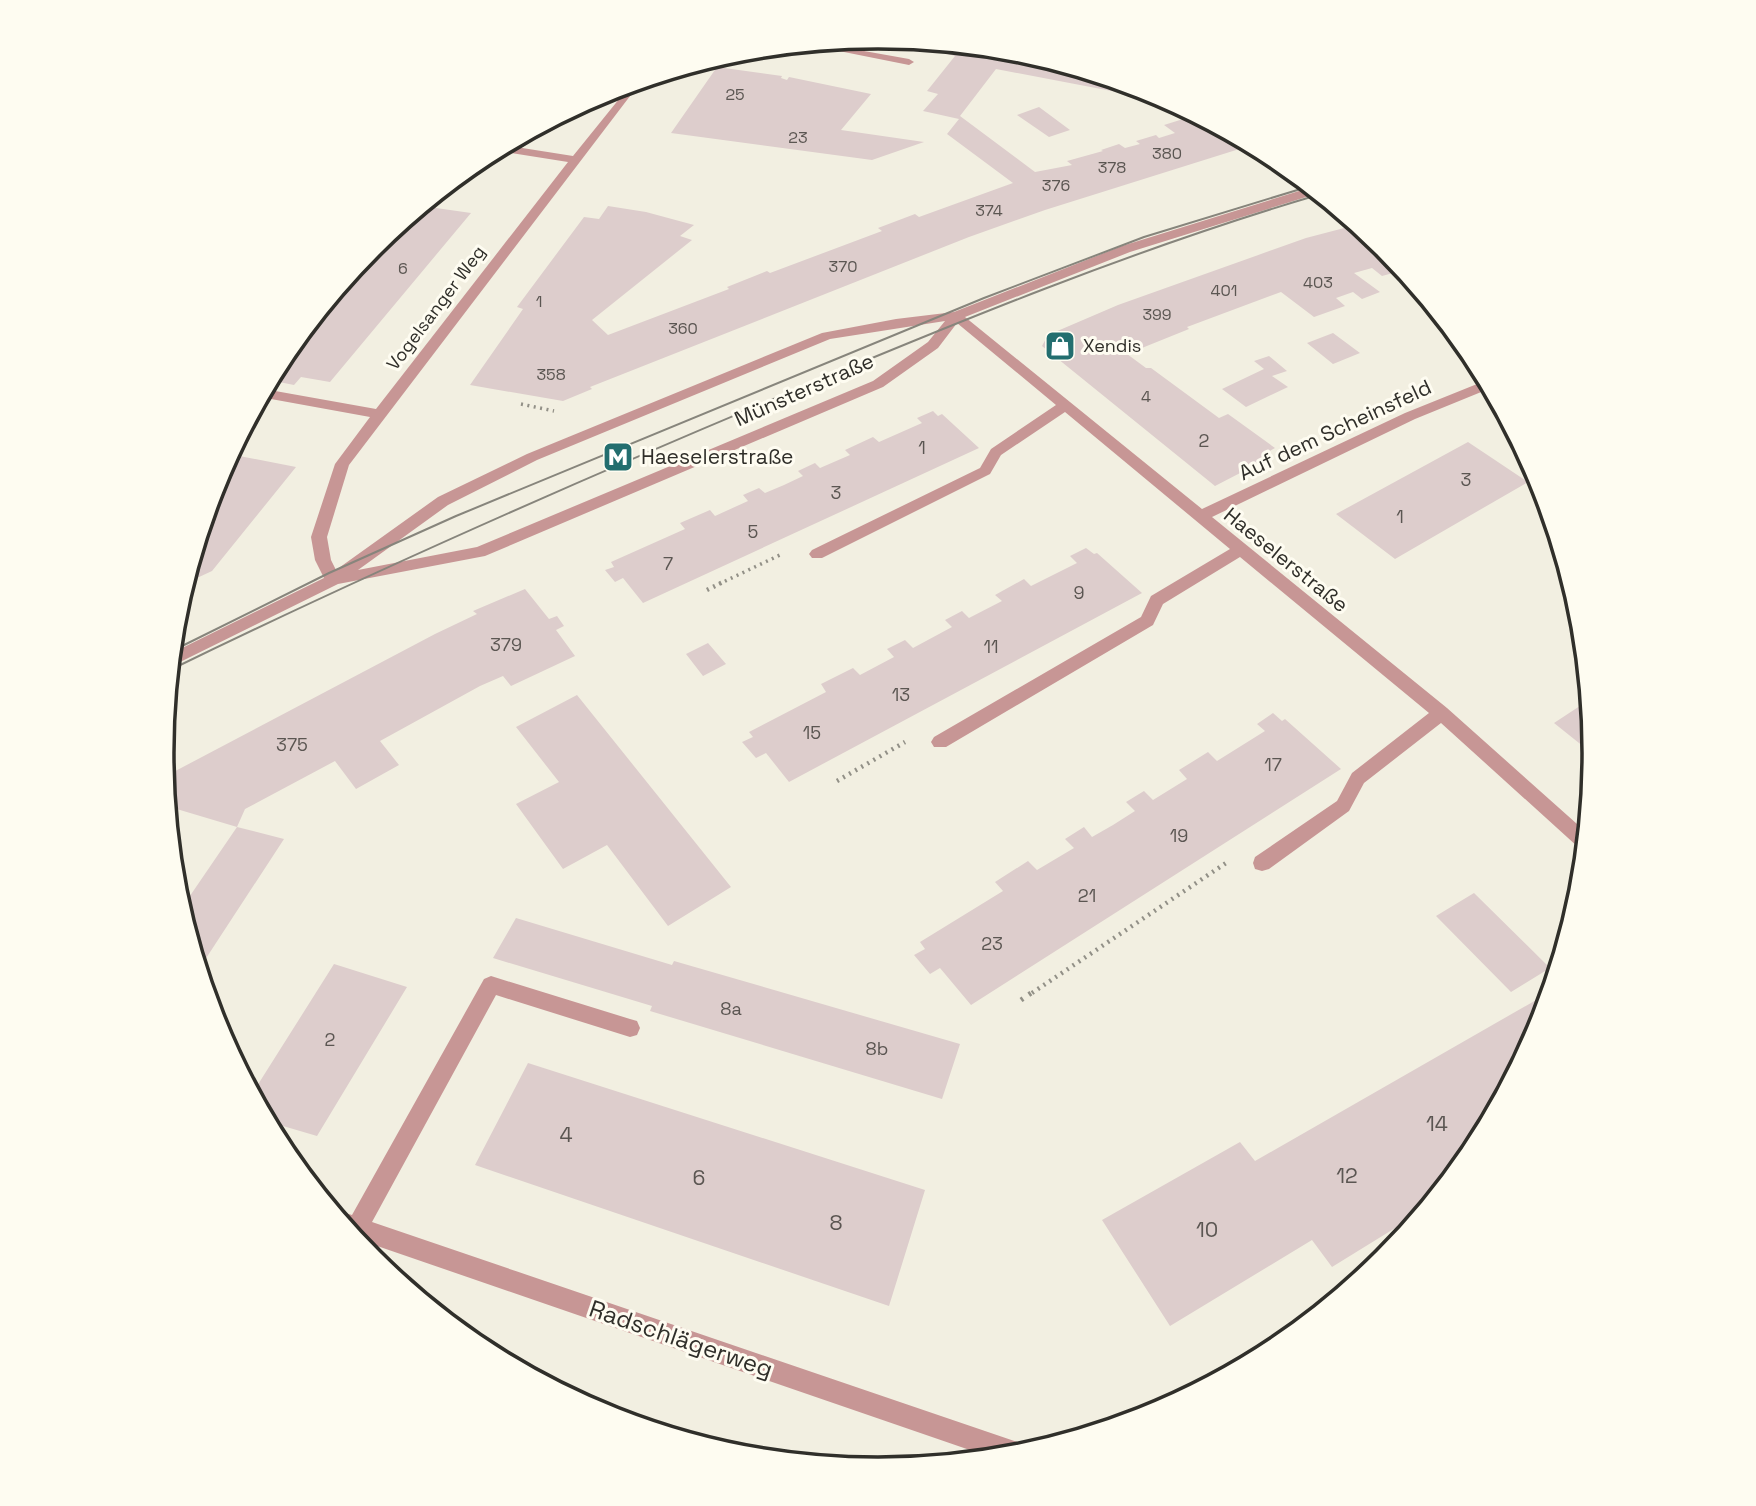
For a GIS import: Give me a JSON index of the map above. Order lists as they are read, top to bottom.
{
  "streets": {
    "street": [
      "Vogelsanger Weg",
      "Münsterstraße",
      "Auf dem Scheinsfeld",
      "Haeselerstraße",
      "Radschlägerweg"
    ]
  },
  "crossings": [
    ["Vogelsanger Weg", "Münsterstraße"],
    ["Münsterstraße", "Haeselerstraße"],
    ["Auf dem Scheinsfeld", "Haeselerstraße"]
  ],
  "places": {
    "shop": ["Xendis"],
    "metro station": ["Haeselerstraße"]
  },
  "house_numbers": [
    "25",
    "23",
    "380",
    "378",
    "376",
    "374",
    "370",
    "6",
    "403",
    "401",
    "1",
    "399",
    "360",
    "358",
    "4",
    "2",
    "1",
    "3",
    "3",
    "1",
    "5",
    "7",
    "9",
    "379",
    "11",
    "13",
    "15",
    "375",
    "17",
    "19",
    "21",
    "23",
    "8a",
    "2",
    "8b",
    "14",
    "4",
    "12",
    "6",
    "8",
    "10"
  ]
}
